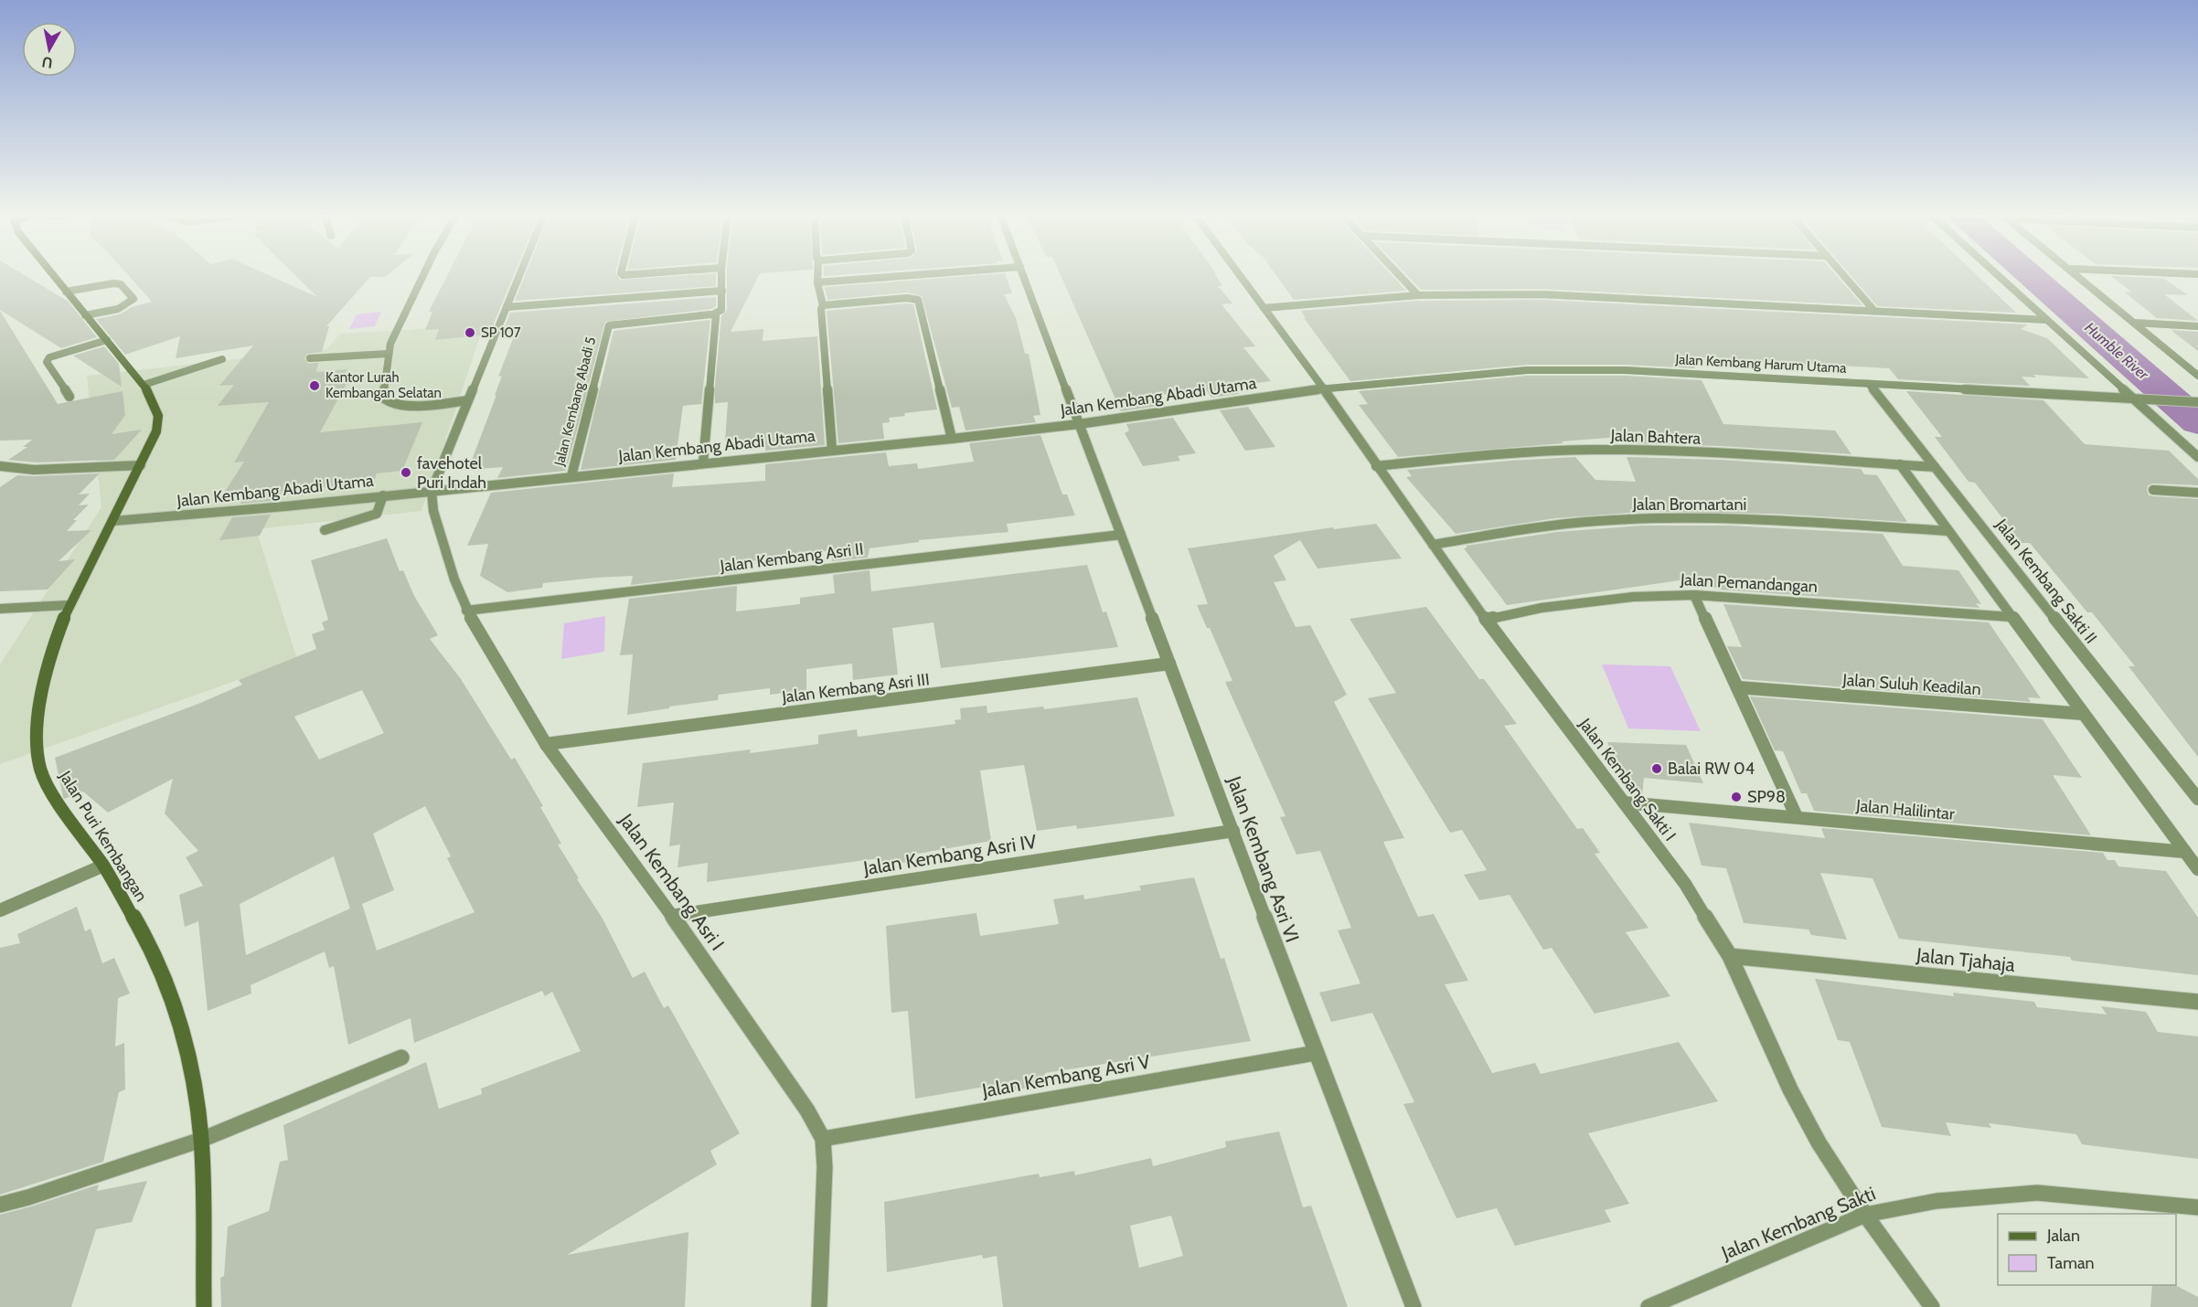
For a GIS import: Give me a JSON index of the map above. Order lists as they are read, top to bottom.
{
  "streets": {
    "main road": ["Jalan Puri Kembangan"],
    "street": [
      "Jalan Kembang Harum Utama",
      "Jalan Kembang Abadi Utama",
      "Jalan Kembang Abadi 5",
      "Jalan Bahtera",
      "Jalan Bromartani",
      "Jalan Kembang Asri II",
      "Jalan Kembang Sakti II",
      "Jalan Pemandangan",
      "Jalan Suluh Keadilan",
      "Jalan Kembang Asri III",
      "Jalan Kembang Sakti I",
      "Jalan Halilintar",
      "Jalan Kembang Asri IV",
      "Jalan Kembang Asri VI",
      "Jalan Kembang Asri I",
      "Jalan Tjahaja",
      "Jalan Kembang Asri V",
      "Jalan Kembang Sakti"
    ]
  },
  "crossings": [
    ["Jalan Kembang Harum Utama", "Jalan Kembang Abadi Utama"],
    ["Jalan Kembang Harum Utama", "Jalan Kembang Sakti II"],
    ["Jalan Kembang Harum Utama", "Jalan Kembang Sakti I"],
    ["Jalan Kembang Abadi Utama", "Jalan Kembang Abadi 5"],
    ["Jalan Kembang Abadi Utama", "Jalan Kembang Sakti I"],
    ["Jalan Kembang Abadi Utama", "Jalan Puri Kembangan"],
    ["Jalan Kembang Abadi Utama", "Jalan Kembang Asri VI"],
    ["Jalan Kembang Abadi Utama", "Jalan Kembang Asri I"],
    ["Jalan Bahtera", "Jalan Kembang Sakti II"],
    ["Jalan Bahtera", "Jalan Kembang Sakti I"],
    ["Jalan Bromartani", "Jalan Kembang Sakti I"],
    ["Jalan Kembang Asri II", "Jalan Kembang Asri VI"],
    ["Jalan Kembang Asri II", "Jalan Kembang Asri I"],
    ["Jalan Pemandangan", "Jalan Kembang Sakti I"],
    ["Jalan Kembang Asri III", "Jalan Kembang Asri VI"],
    ["Jalan Kembang Asri III", "Jalan Kembang Asri I"],
    ["Jalan Kembang Sakti I", "Jalan Halilintar"],
    ["Jalan Kembang Sakti I", "Jalan Tjahaja"],
    ["Jalan Kembang Sakti I", "Jalan Kembang Sakti"],
    ["Jalan Kembang Asri IV", "Jalan Kembang Asri VI"],
    ["Jalan Kembang Asri IV", "Jalan Kembang Asri I"],
    ["Jalan Kembang Asri VI", "Jalan Kembang Asri V"],
    ["Jalan Kembang Asri I", "Jalan Kembang Asri V"]
  ],
  "water": ["Humble River"],
  "places": [
    "SP 107",
    "Kantor Lurah Kembangan Selatan",
    "favehotel Puri Indah",
    "Balai RW 04",
    "SP98"
  ],
  "legend": ["Jalan", "Taman"],
  "north": "bottom"
}
